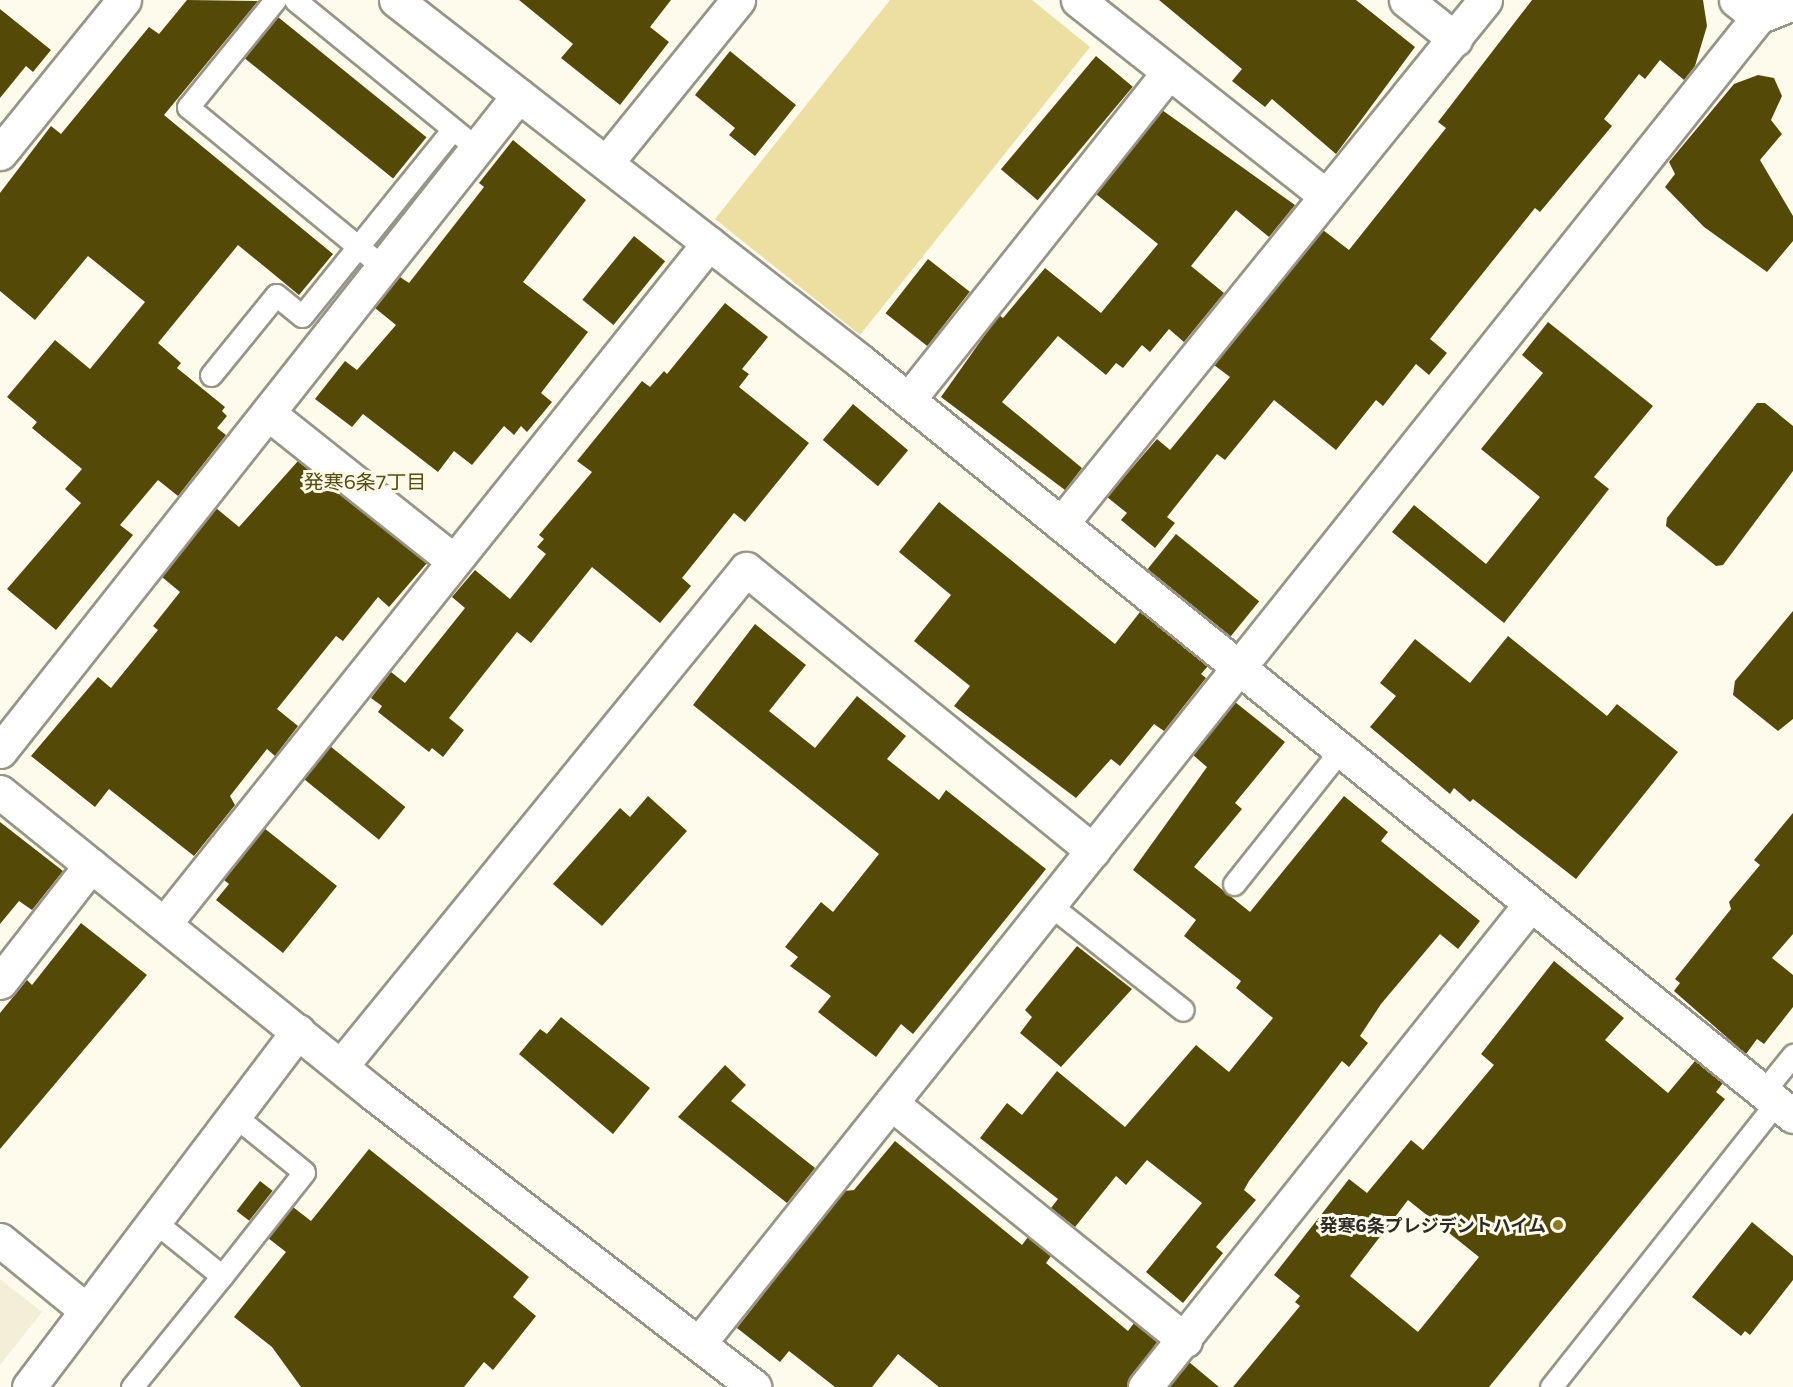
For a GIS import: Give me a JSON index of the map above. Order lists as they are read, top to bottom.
{
  "districts": ["発寒6条7丁目"],
  "places": ["発寒6条プレジデントハイム"]
}
